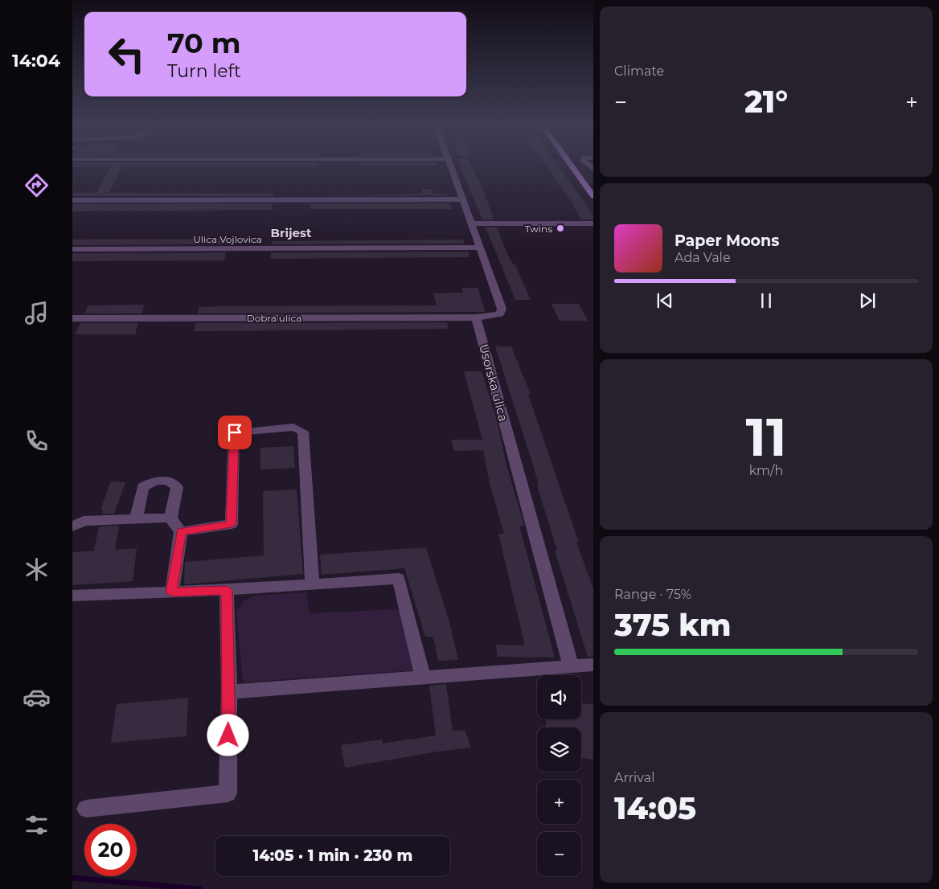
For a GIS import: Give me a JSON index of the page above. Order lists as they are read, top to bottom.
{
  "streets": {
    "street": ["Ulica Vojlovica", "Dobra ulica", "Usorska ulica"]
  },
  "crossings": [
    ["Dobra ulica", "Usorska ulica"]
  ],
  "districts": ["Brijest"],
  "places": ["Twins"],
  "page": {
    "tabs": "14:04",
    "tile": [
      "Climate",
      ["11", "km/h"],
      ["Range · 75%", "375 km"],
      ["Arrival", "14:05"]
    ],
    "turn": ["70 m", "Turn left"],
    "heat": ["−", "21°", "+"],
    "song": ["Paper Moons", "Ada Vale"],
    "map_buttons": ["+", "−"],
    "limit": "20",
    "trip": "14:05 · 1 min · 230 m"
  }
}
